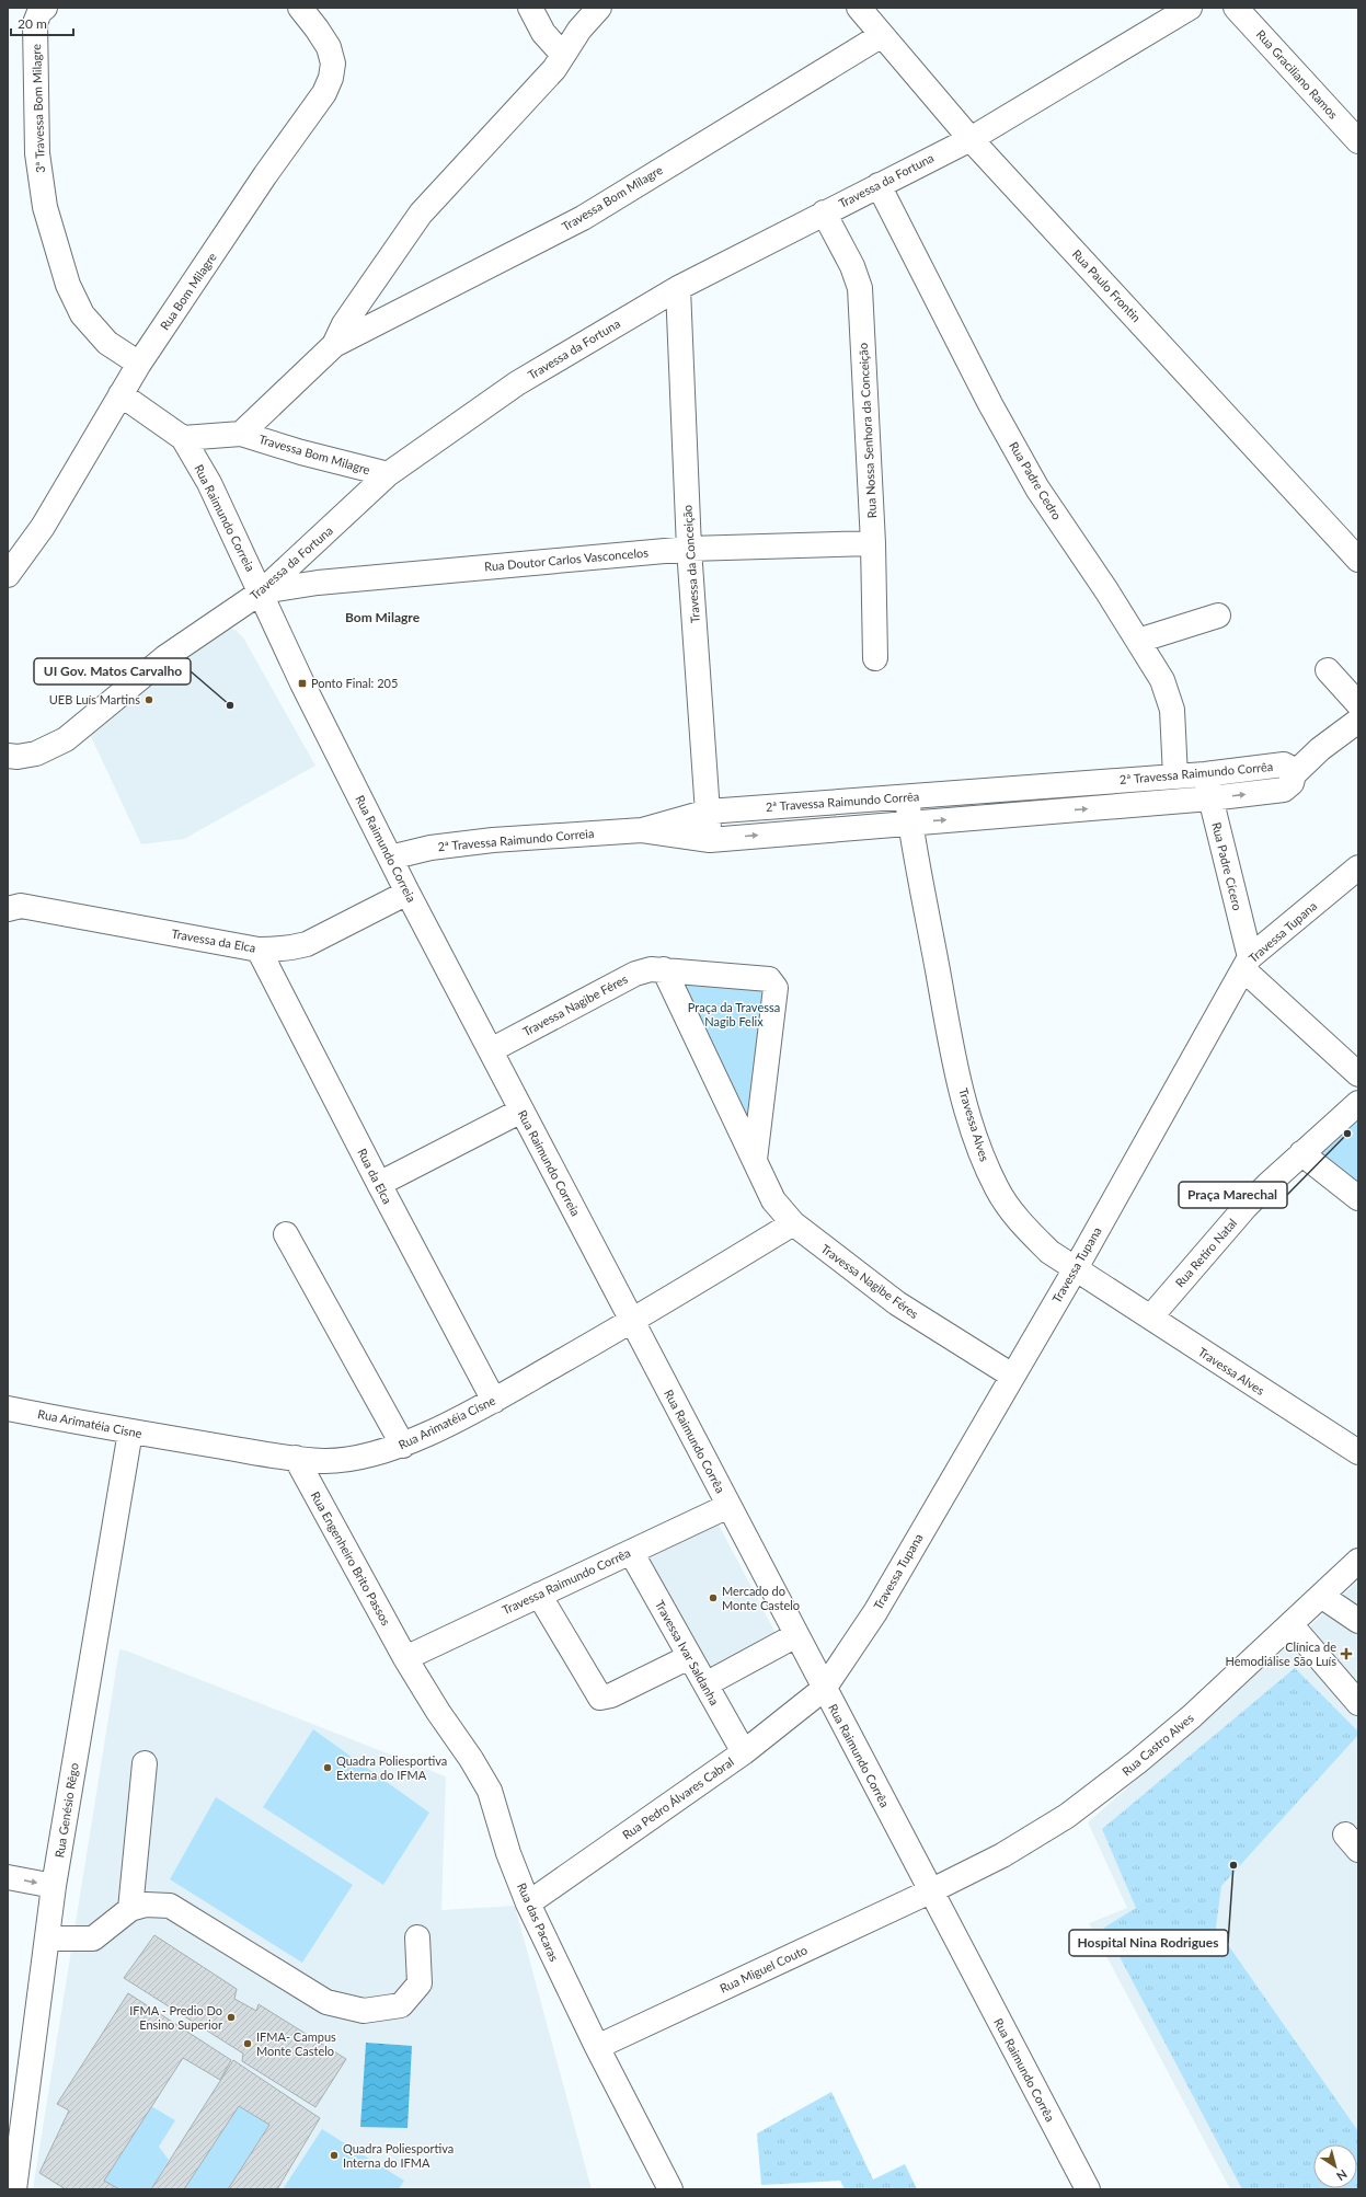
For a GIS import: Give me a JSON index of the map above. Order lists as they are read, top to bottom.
{
  "streets": {
    "street": [
      "Rua Graciliano Ramos",
      "3ª Travessa Bom Milagre",
      "Travessa da Fortuna",
      "Travessa Bom Milagre",
      "Rua Paulo Frontin",
      "Rua Bom Milagre",
      "Rua Nossa Senhora da Conceição",
      "Rua Padre Cedro",
      "Rua Raimundo Correia",
      "Rua Doutor Carlos Vasconcelos",
      "Travessa da Conceição",
      "2ª Travessa Raimundo Corrêa",
      "2ª Travessa Raimundo Correia",
      "Rua Padre Cícero",
      "Travessa Tupana",
      "Travessa da Elca",
      "Travessa Nagibe Féres",
      "Travessa Alves",
      "Rua da Elca",
      "Rua Retiro Natal",
      "Rua Arimatéia Cisne",
      "Rua Raimundo Corrêa",
      "Rua Engenheiro Brito Passos",
      "Travessa Raimundo Corrêa",
      "Travessa Ivar Saldanha",
      "Rua Castro Alves",
      "Rua Pedro Álvares Cabral",
      "Rua Genésio Rêgo",
      "Rua das Pacaras",
      "Rua Miguel Couto"
    ]
  },
  "crossings": [
    ["3ª Travessa Bom Milagre", "Rua Bom Milagre"],
    ["Travessa da Fortuna", "Travessa Bom Milagre"],
    ["Travessa da Fortuna", "Rua Paulo Frontin"],
    ["Travessa da Fortuna", "Rua Nossa Senhora da Conceição"],
    ["Travessa da Fortuna", "Rua Padre Cedro"],
    ["Travessa da Fortuna", "Rua Raimundo Correia"],
    ["Travessa da Fortuna", "Rua Doutor Carlos Vasconcelos"],
    ["Travessa da Fortuna", "Travessa da Conceição"],
    ["Travessa Bom Milagre", "Rua Paulo Frontin"],
    ["Travessa Bom Milagre", "Rua Raimundo Correia"],
    ["Rua Bom Milagre", "Rua Raimundo Correia"],
    ["Rua Nossa Senhora da Conceição", "Rua Doutor Carlos Vasconcelos"],
    ["Rua Padre Cedro", "2ª Travessa Raimundo Corrêa"],
    ["Rua Raimundo Correia", "Rua Doutor Carlos Vasconcelos"],
    ["Rua Raimundo Correia", "2ª Travessa Raimundo Correia"],
    ["Rua Raimundo Correia", "Travessa da Elca"],
    ["Rua Raimundo Correia", "Travessa Nagibe Féres"],
    ["Rua Raimundo Correia", "Rua Arimatéia Cisne"],
    ["Rua Raimundo Correia", "Rua Raimundo Corrêa"],
    ["Rua Doutor Carlos Vasconcelos", "Travessa da Conceição"],
    ["Travessa da Conceição", "2ª Travessa Raimundo Corrêa"],
    ["2ª Travessa Raimundo Corrêa", "2ª Travessa Raimundo Correia"],
    ["2ª Travessa Raimundo Corrêa", "Rua Padre Cícero"],
    ["2ª Travessa Raimundo Corrêa", "Travessa Alves"],
    ["Rua Padre Cícero", "Travessa Tupana"],
    ["Travessa Tupana", "Travessa Nagibe Féres"],
    ["Travessa Tupana", "Travessa Alves"],
    ["Travessa Tupana", "Rua Raimundo Corrêa"],
    ["Travessa Tupana", "Rua Pedro Álvares Cabral"],
    ["Travessa da Elca", "Rua da Elca"],
    ["Travessa Nagibe Féres", "Rua Arimatéia Cisne"],
    ["Travessa Alves", "Rua Retiro Natal"],
    ["Rua da Elca", "Rua Arimatéia Cisne"],
    ["Rua Arimatéia Cisne", "Rua Raimundo Corrêa"],
    ["Rua Arimatéia Cisne", "Rua Engenheiro Brito Passos"],
    ["Rua Arimatéia Cisne", "Rua Genésio Rêgo"],
    ["Rua Raimundo Corrêa", "Travessa Raimundo Corrêa"],
    ["Rua Raimundo Corrêa", "Rua Castro Alves"],
    ["Rua Raimundo Corrêa", "Rua Pedro Álvares Cabral"],
    ["Rua Raimundo Corrêa", "Rua Miguel Couto"],
    ["Rua Engenheiro Brito Passos", "Travessa Raimundo Corrêa"],
    ["Rua Engenheiro Brito Passos", "Rua das Pacaras"],
    ["Travessa Raimundo Corrêa", "Travessa Ivar Saldanha"],
    ["Travessa Raimundo Corrêa", "Rua das Pacaras"],
    ["Travessa Ivar Saldanha", "Rua Pedro Álvares Cabral"],
    ["Rua Castro Alves", "Rua Miguel Couto"],
    ["Rua Pedro Álvares Cabral", "Rua das Pacaras"],
    ["Rua das Pacaras", "Rua Miguel Couto"]
  ],
  "districts": ["Bom Milagre"],
  "parks": ["Praça da Travessa Nagib Felix"],
  "places": {
    "transit": ["Ponto Final: 205"],
    "other": [
      "UEB Luís Martins",
      "UI Gov. Matos Carvalho",
      "Praça Marechal",
      "Mercado do Monte Castelo",
      "Quadra Poliesportiva Externa do IFMA",
      "Hospital Nina Rodrigues",
      "IFMA - Predio Do Ensino Superior",
      "IFMA- Campus Monte Castelo",
      "Quadra Poliesportiva Interna do IFMA"
    ],
    "health": ["Clínica de Hemodiálise São Luís"]
  },
  "scale_bar": "20 m",
  "north": "bottom right"
}
